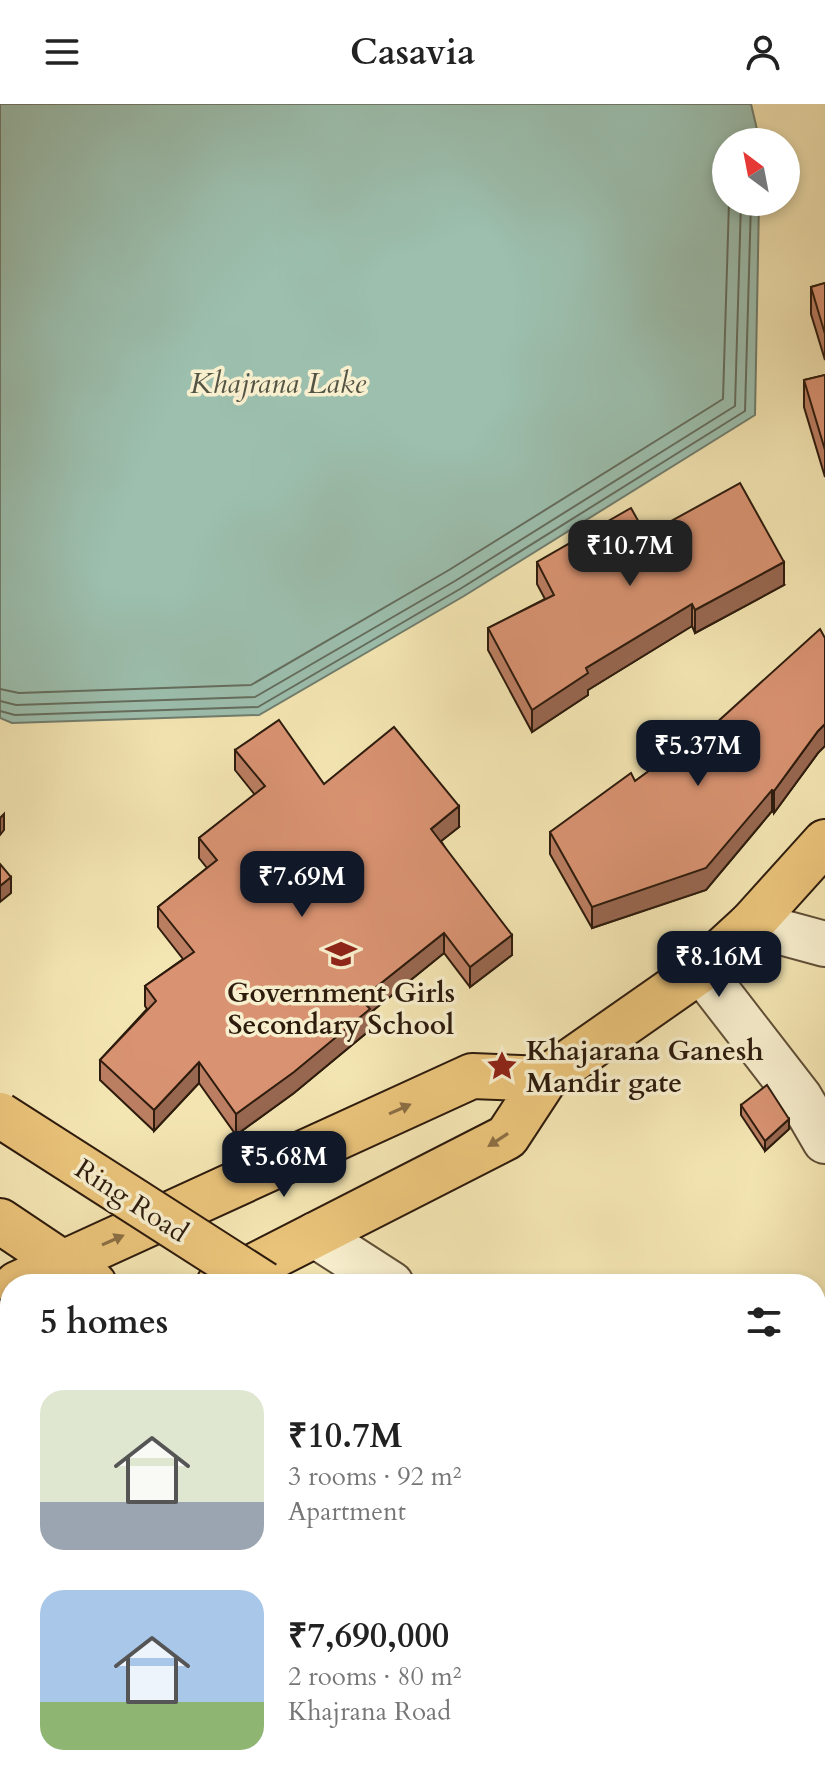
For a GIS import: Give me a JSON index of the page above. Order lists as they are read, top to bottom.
{
  "streets": {
    "main road": ["Ring Road"]
  },
  "water": ["Khajrana Lake"],
  "places": {
    "school or university": ["Government Girls Secondary School"],
    "place": ["Khajarana Ganesh Mandir gate"]
  },
  "north": "top left",
  "page": {
    "header": "Casavia",
    "price": [
      "₹10.7M",
      "₹5.37M",
      "₹7.69M",
      "₹8.16M",
      "₹5.68M"
    ],
    "heading": "5 homes",
    "list": [
      {
        "name": "₹10.7M",
        "note": "3 rooms · 92 m² · Apartment"
      },
      {
        "name": "₹7,690,000",
        "note": "2 rooms · 80 m² · Khajrana Road"
      }
    ]
  }
}
